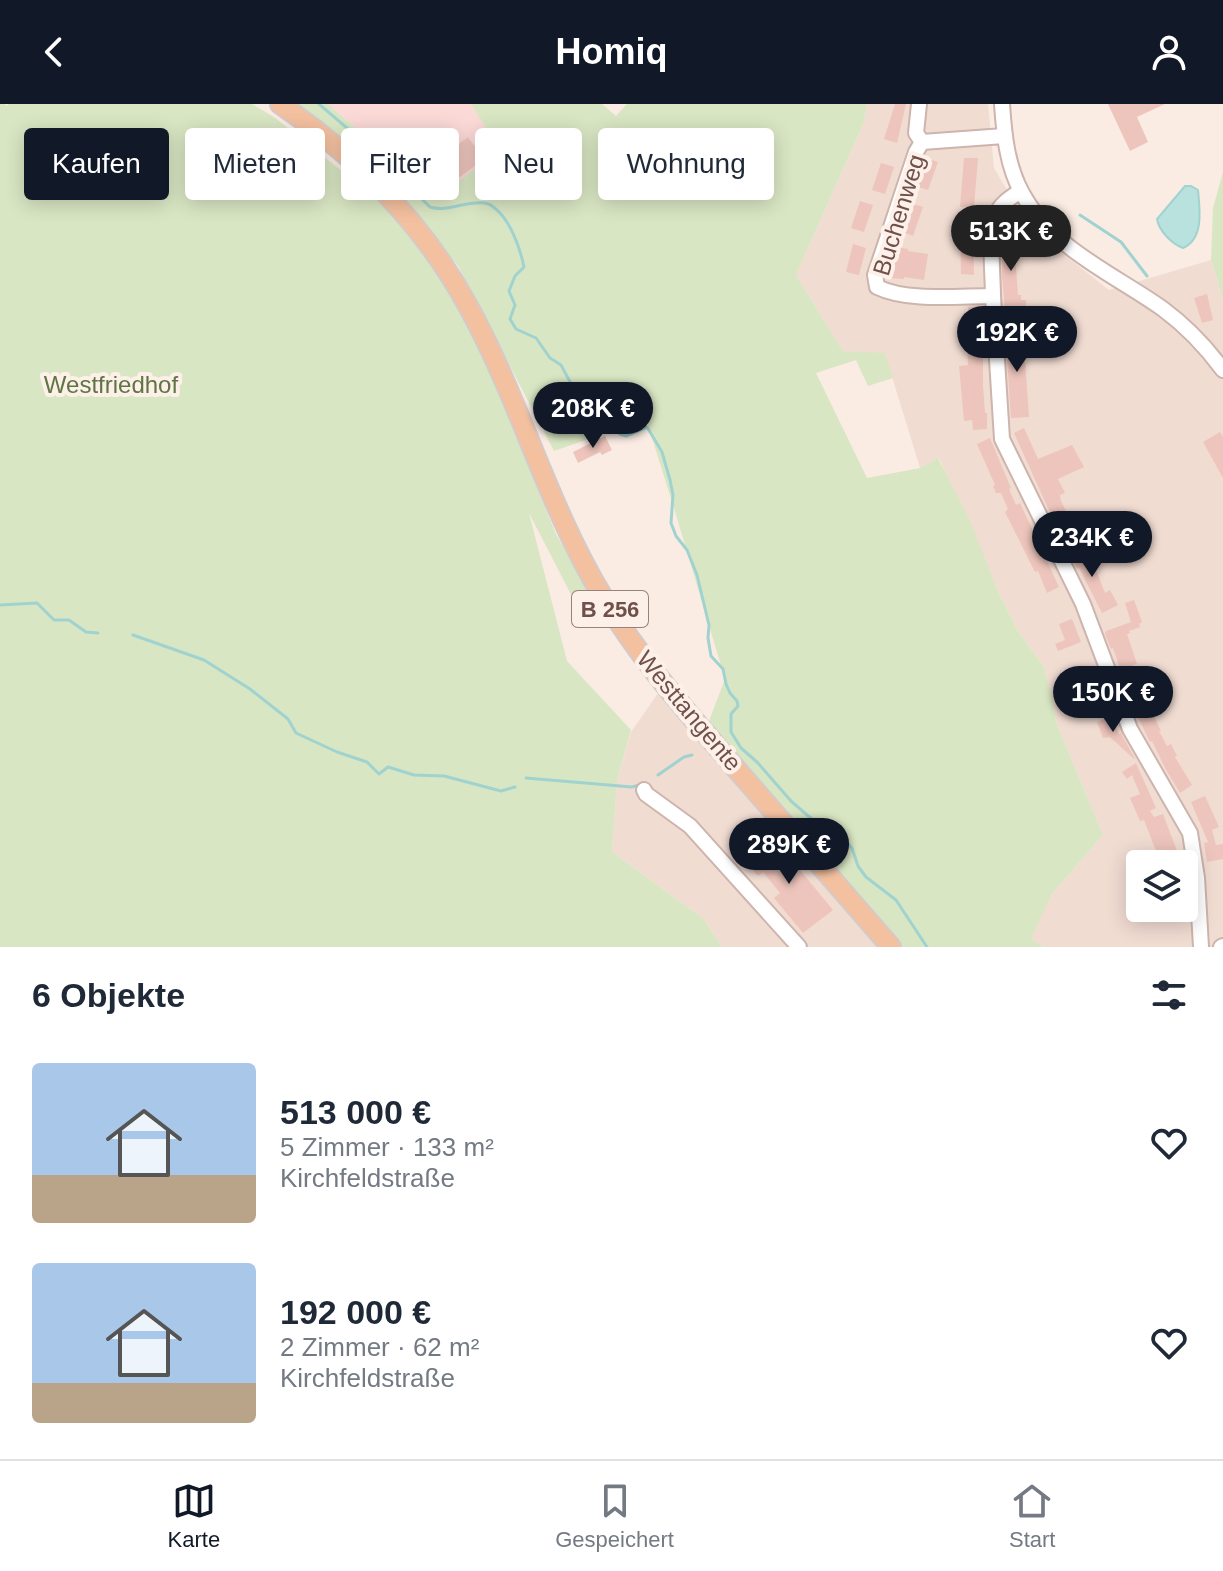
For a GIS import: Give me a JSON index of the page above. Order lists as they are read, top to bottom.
{
  "streets": {
    "main road": ["B 256", "Westtangente"],
    "street": ["Buchenweg"]
  },
  "parks": ["Westfriedhof"],
  "page": {
    "header": "Homiq",
    "chip": [
      "Kaufen",
      "Mieten",
      "Filter",
      "Neu",
      "Wohnung"
    ],
    "price": [
      "513K €",
      "192K €",
      "208K €",
      "234K €",
      "150K €",
      "289K €"
    ],
    "heading": "6 Objekte",
    "list": [
      {
        "name": "513 000 €",
        "note": "5 Zimmer · 133 m² · Kirchfeldstraße"
      },
      {
        "name": "192 000 €",
        "note": "2 Zimmer · 62 m² · Kirchfeldstraße"
      }
    ],
    "tabs": ["Karte", "Gespeichert", "Start"]
  }
}
